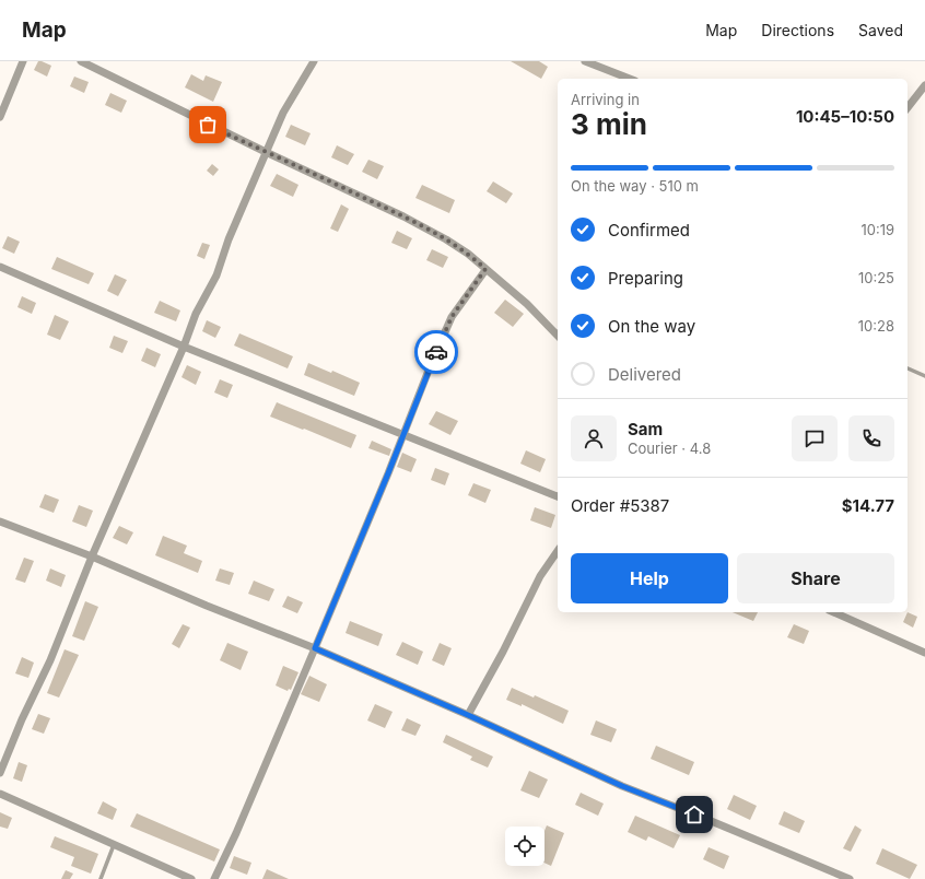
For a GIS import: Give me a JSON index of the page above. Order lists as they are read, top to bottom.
{
  "page": {
    "header": "Map",
    "nav": ["Map", "Directions", "Saved"],
    "heading": ["3 min", "Arriving in", "10:45–10:50"],
    "panel": [
      "Sam",
      "Courier · 4.8",
      "Order #5387",
      "$14.77"
    ],
    "bar": "On the way · 510 m",
    "list": [
      ["Confirmed", "10:19"],
      ["Preparing", "10:25"],
      ["On the way", "10:28"],
      "Delivered"
    ],
    "buttons": ["Help", "Share"]
  }
}
